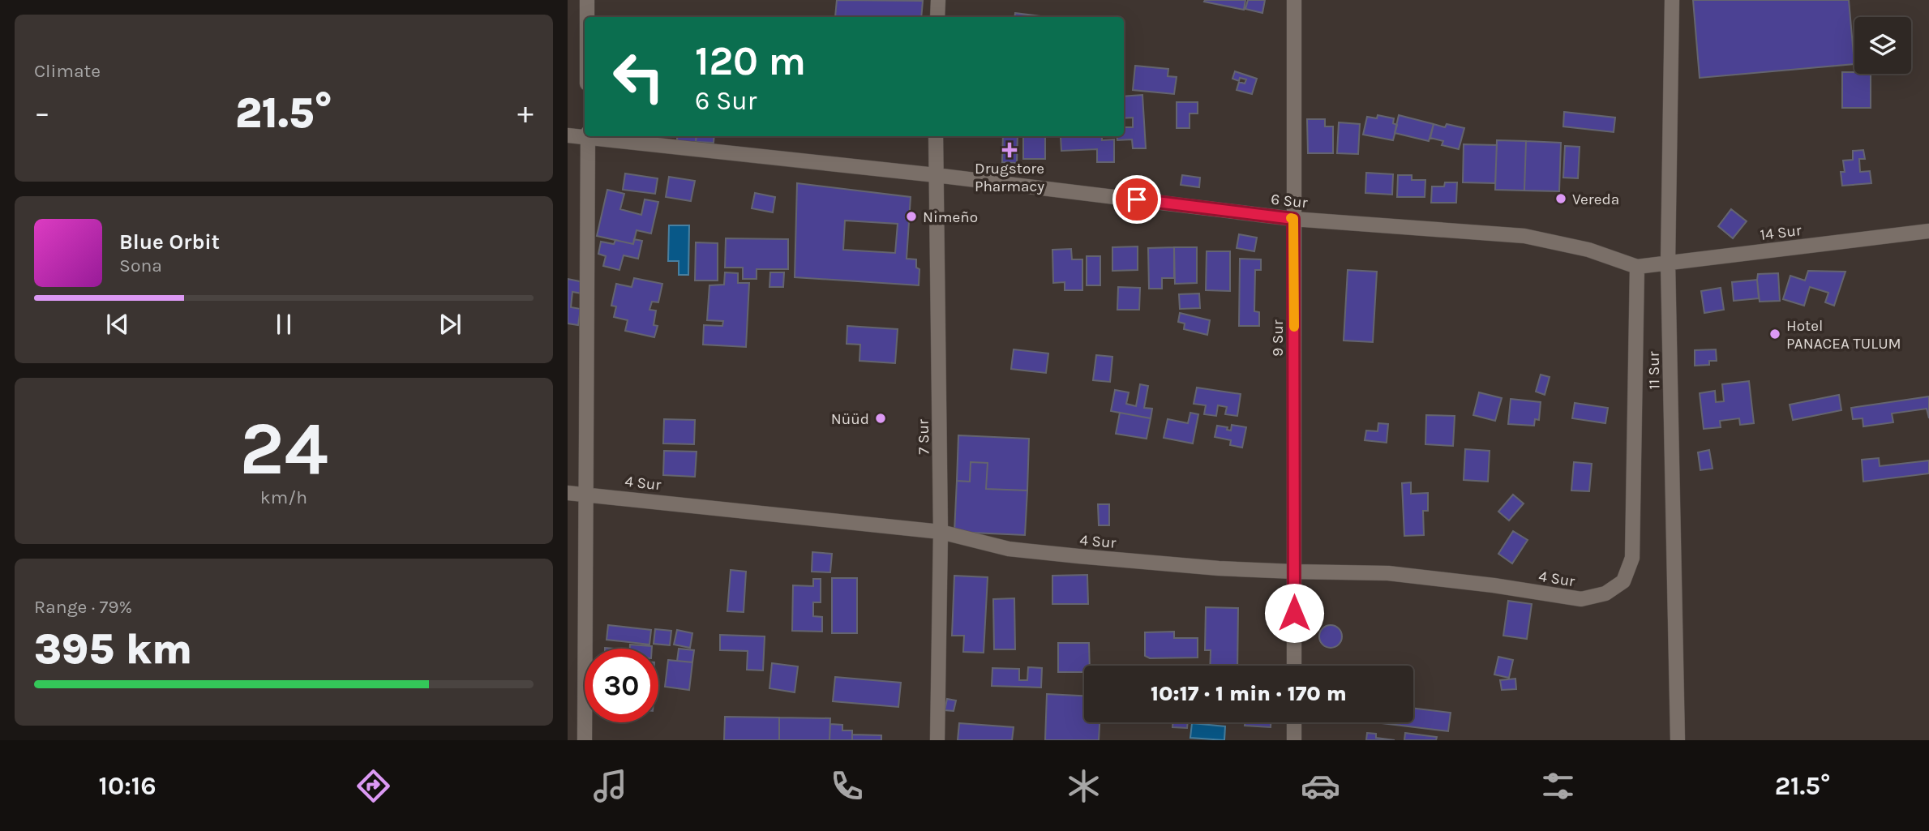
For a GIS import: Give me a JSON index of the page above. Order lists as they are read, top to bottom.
{
  "streets": {
    "street": [
      "6 Sur",
      "14 Sur",
      "9 Sur",
      "11 Sur",
      "7 Sur",
      "4 Sur"
    ]
  },
  "crossings": [
    ["6 Sur", "14 Sur"],
    ["6 Sur", "9 Sur"],
    ["6 Sur", "7 Sur"],
    ["6 Sur", "4 Sur"],
    ["14 Sur", "11 Sur"],
    ["14 Sur", "4 Sur"],
    ["9 Sur", "4 Sur"],
    ["7 Sur", "4 Sur"]
  ],
  "places": {
    "health": ["Drugstore Pharmacy"],
    "other": [
      "Vereda",
      "Nimeño",
      "Hotel PANACEA TULUM",
      "Nüüd"
    ]
  },
  "page": {
    "tile": [
      "Climate",
      ["24", "km/h"],
      ["Range · 79%", "395 km"]
    ],
    "turn": ["120 m", "6 Sur"],
    "heat": ["−", "21.5°", "+"],
    "song": ["Blue Orbit", "Sona"],
    "limit": "30",
    "trip": "10:17 · 1 min · 170 m",
    "tabs": ["10:16", "21.5°"]
  }
}
